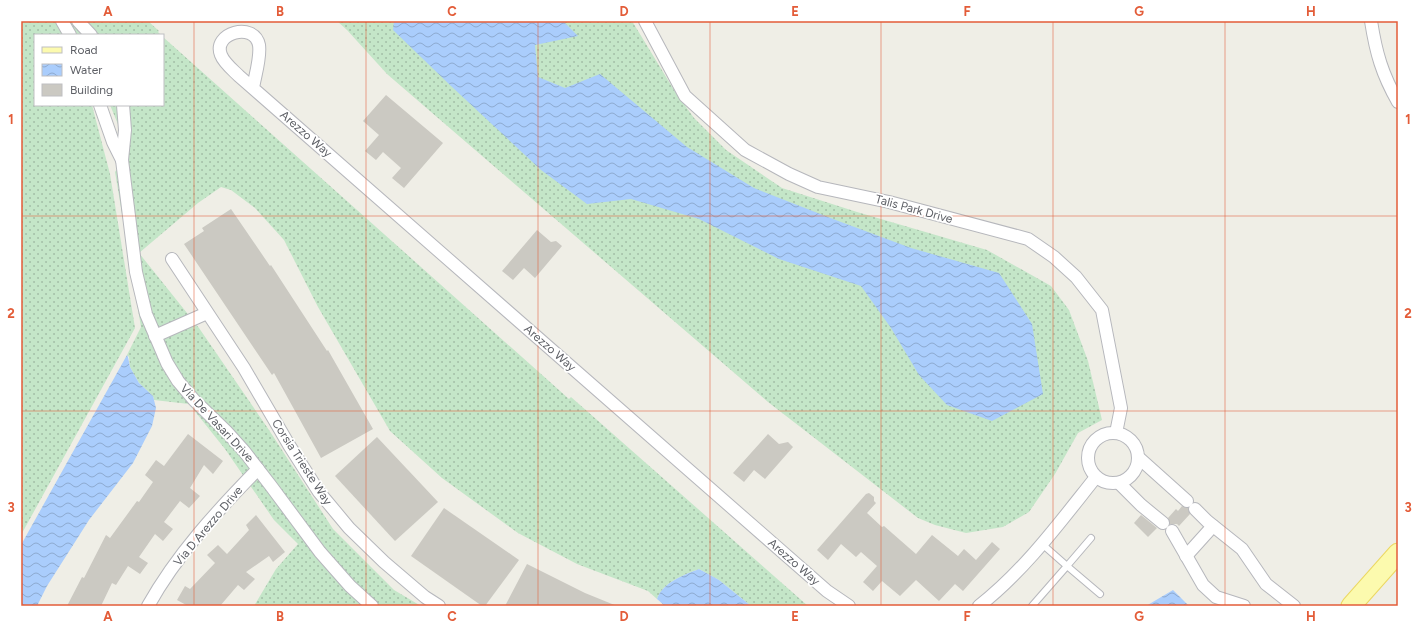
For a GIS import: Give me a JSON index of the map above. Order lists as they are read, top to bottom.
{
  "streets": {
    "street": [
      "Arezzo Way",
      "Talis Park Drive",
      "Via De Vasari Drive",
      "Corsia Trieste Way",
      "Via D Arezzo Drive"
    ]
  },
  "crossings": [
    ["Via De Vasari Drive", "Via D Arezzo Drive"]
  ],
  "legend": ["Road", "Water", "Building"],
  "grid": {
    "columns": [
      "A",
      "B",
      "C",
      "D",
      "E",
      "F",
      "G",
      "H"
    ],
    "rows": ["1", "2", "3"]
  }
}
